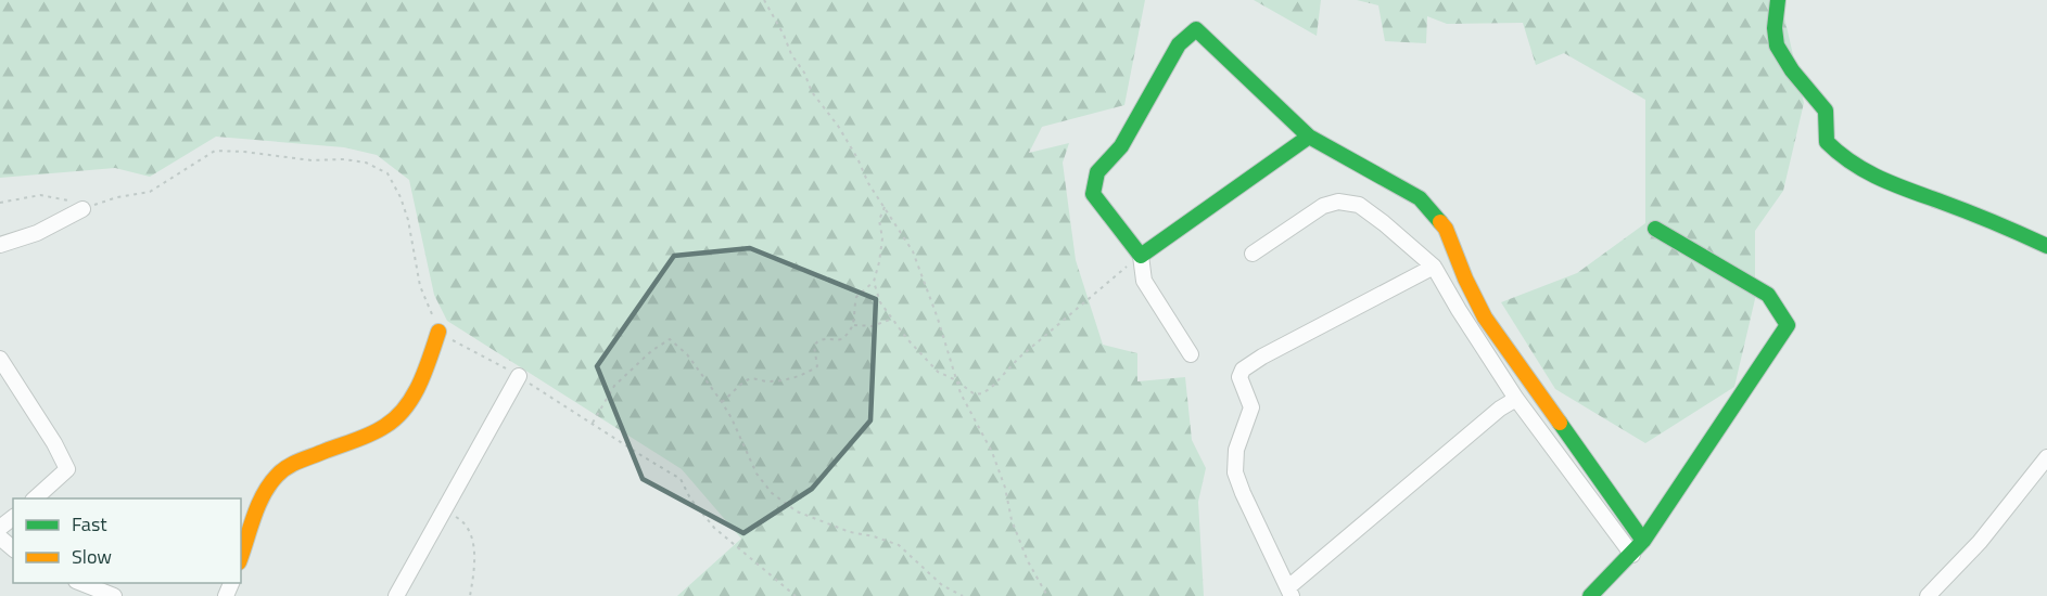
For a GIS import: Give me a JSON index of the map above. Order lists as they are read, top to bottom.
{
  "legend": ["Fast", "Slow"]
}
